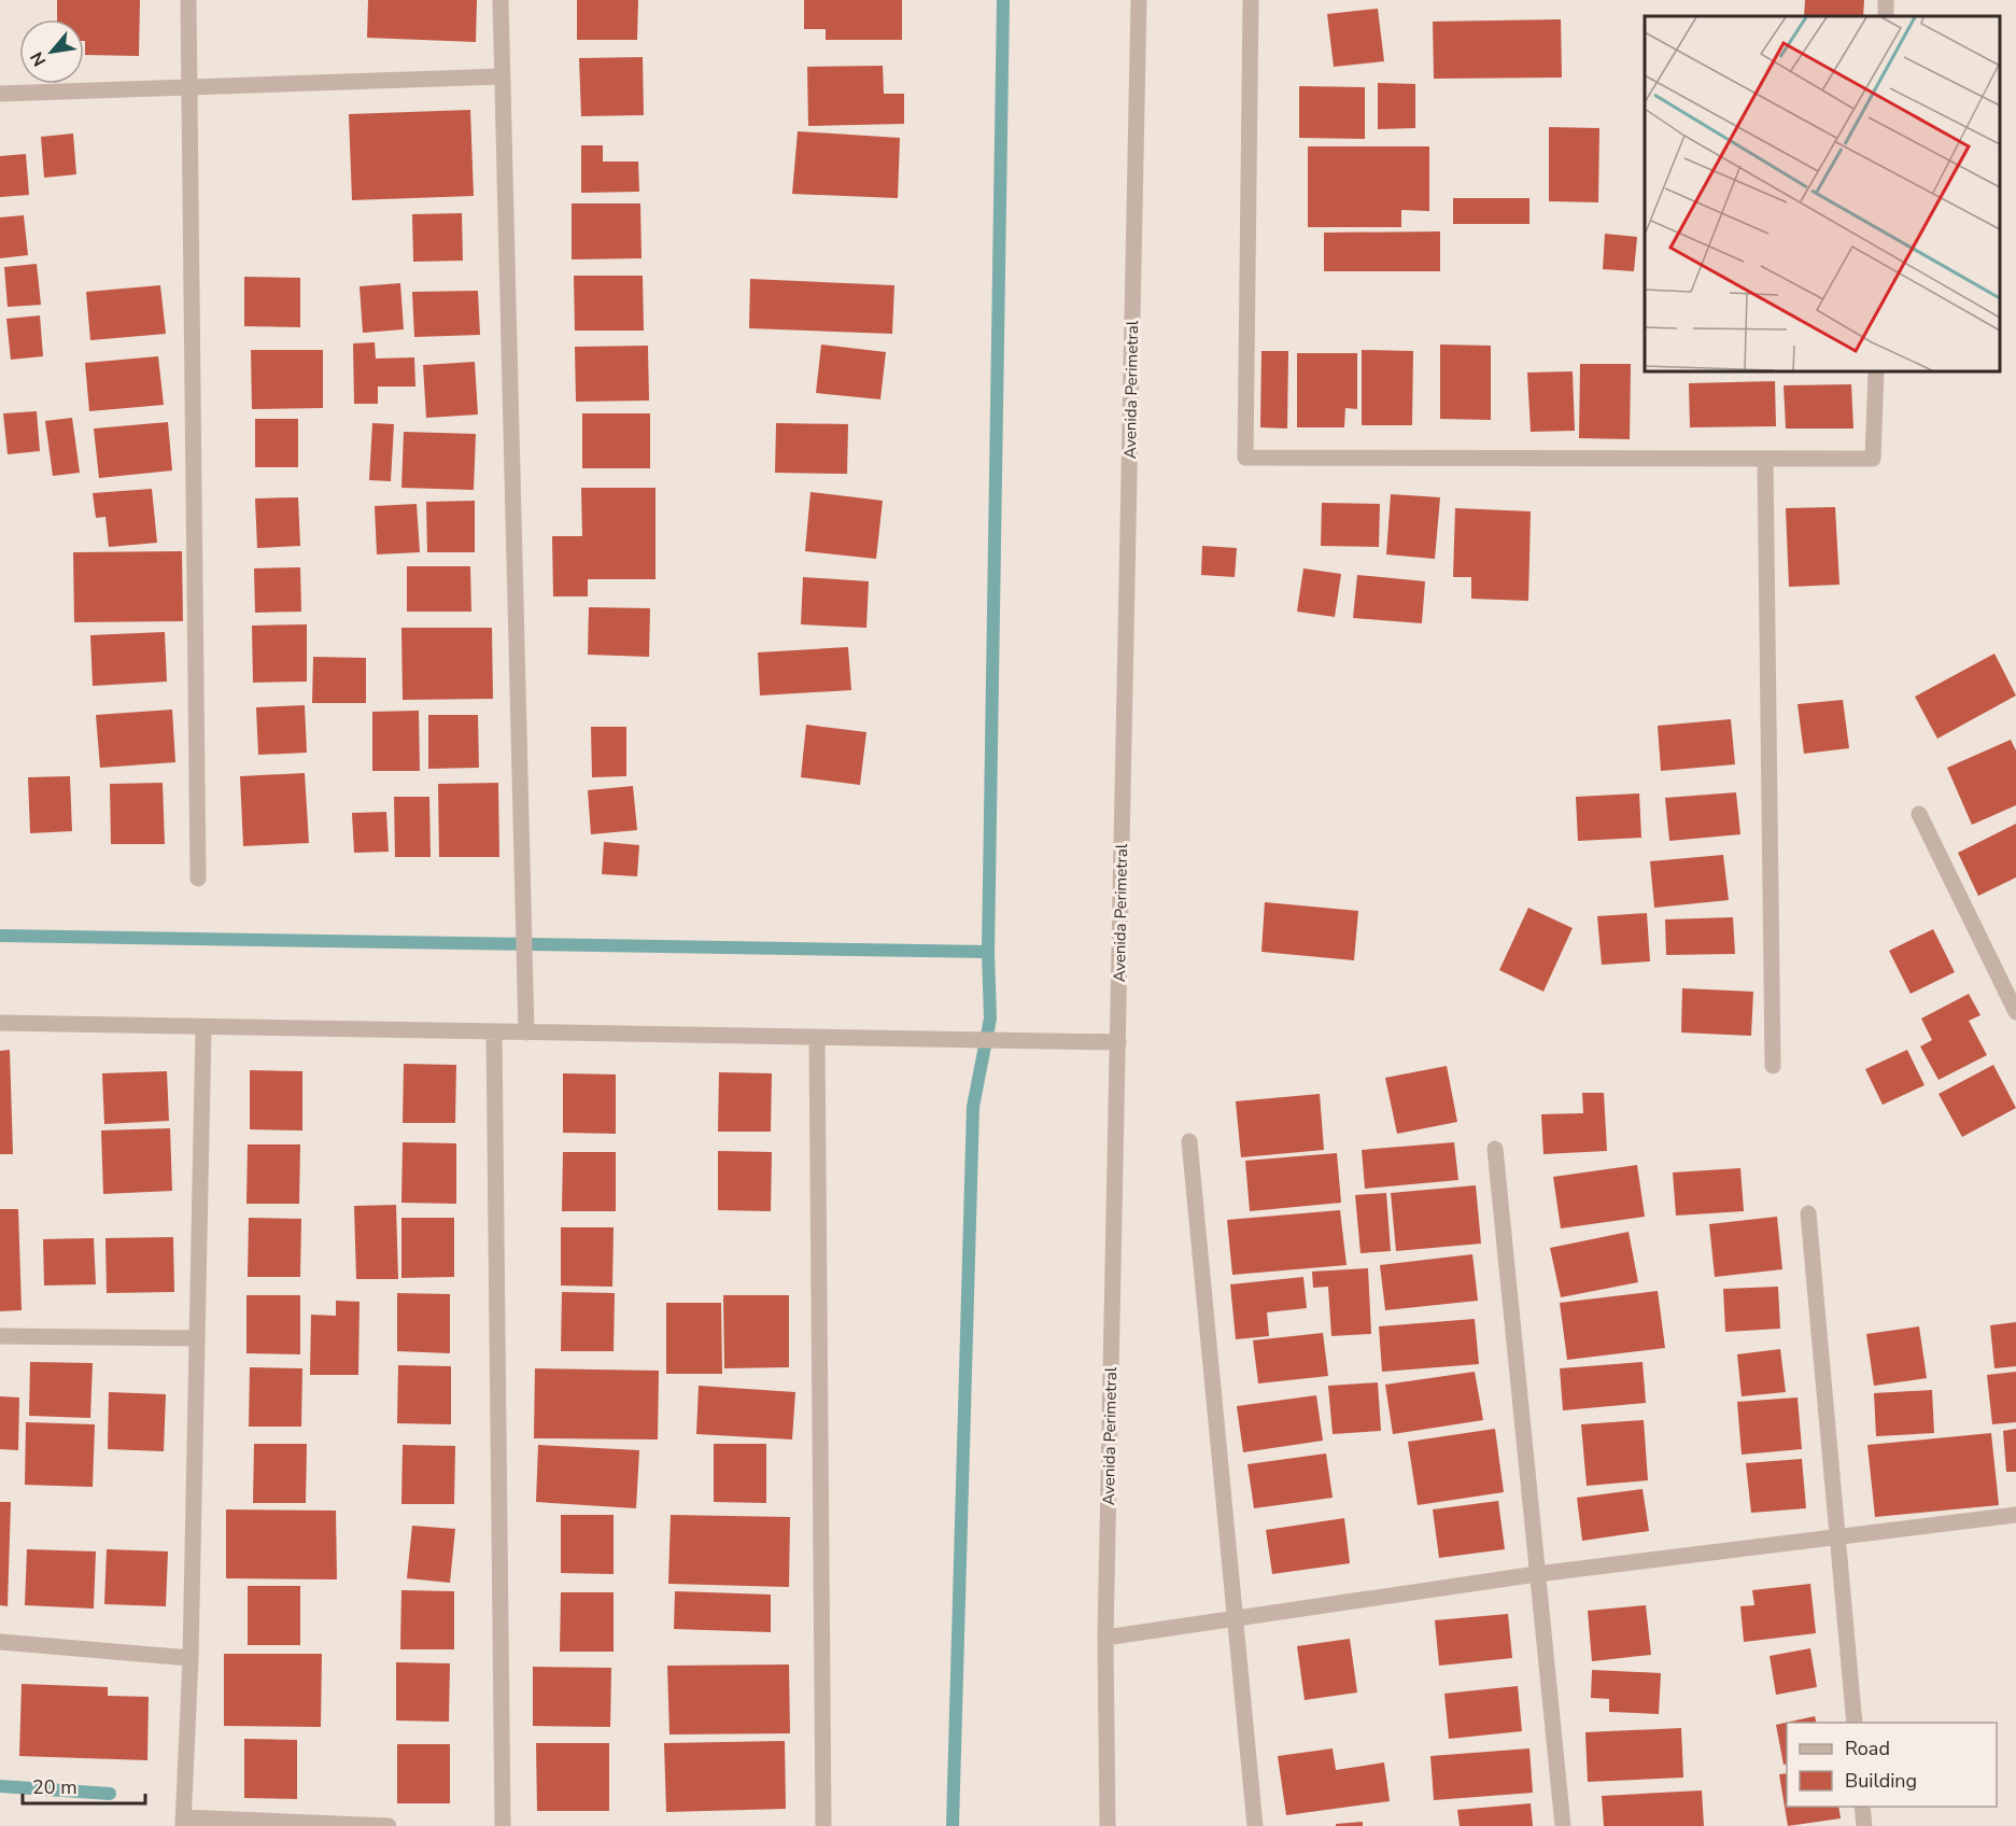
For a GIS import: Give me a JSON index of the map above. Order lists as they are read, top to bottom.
{
  "streets": {
    "street": ["Avenida Perimetral"]
  },
  "legend": ["Road", "Building"],
  "scale_bar": "20 m",
  "north": "bottom left"
}
